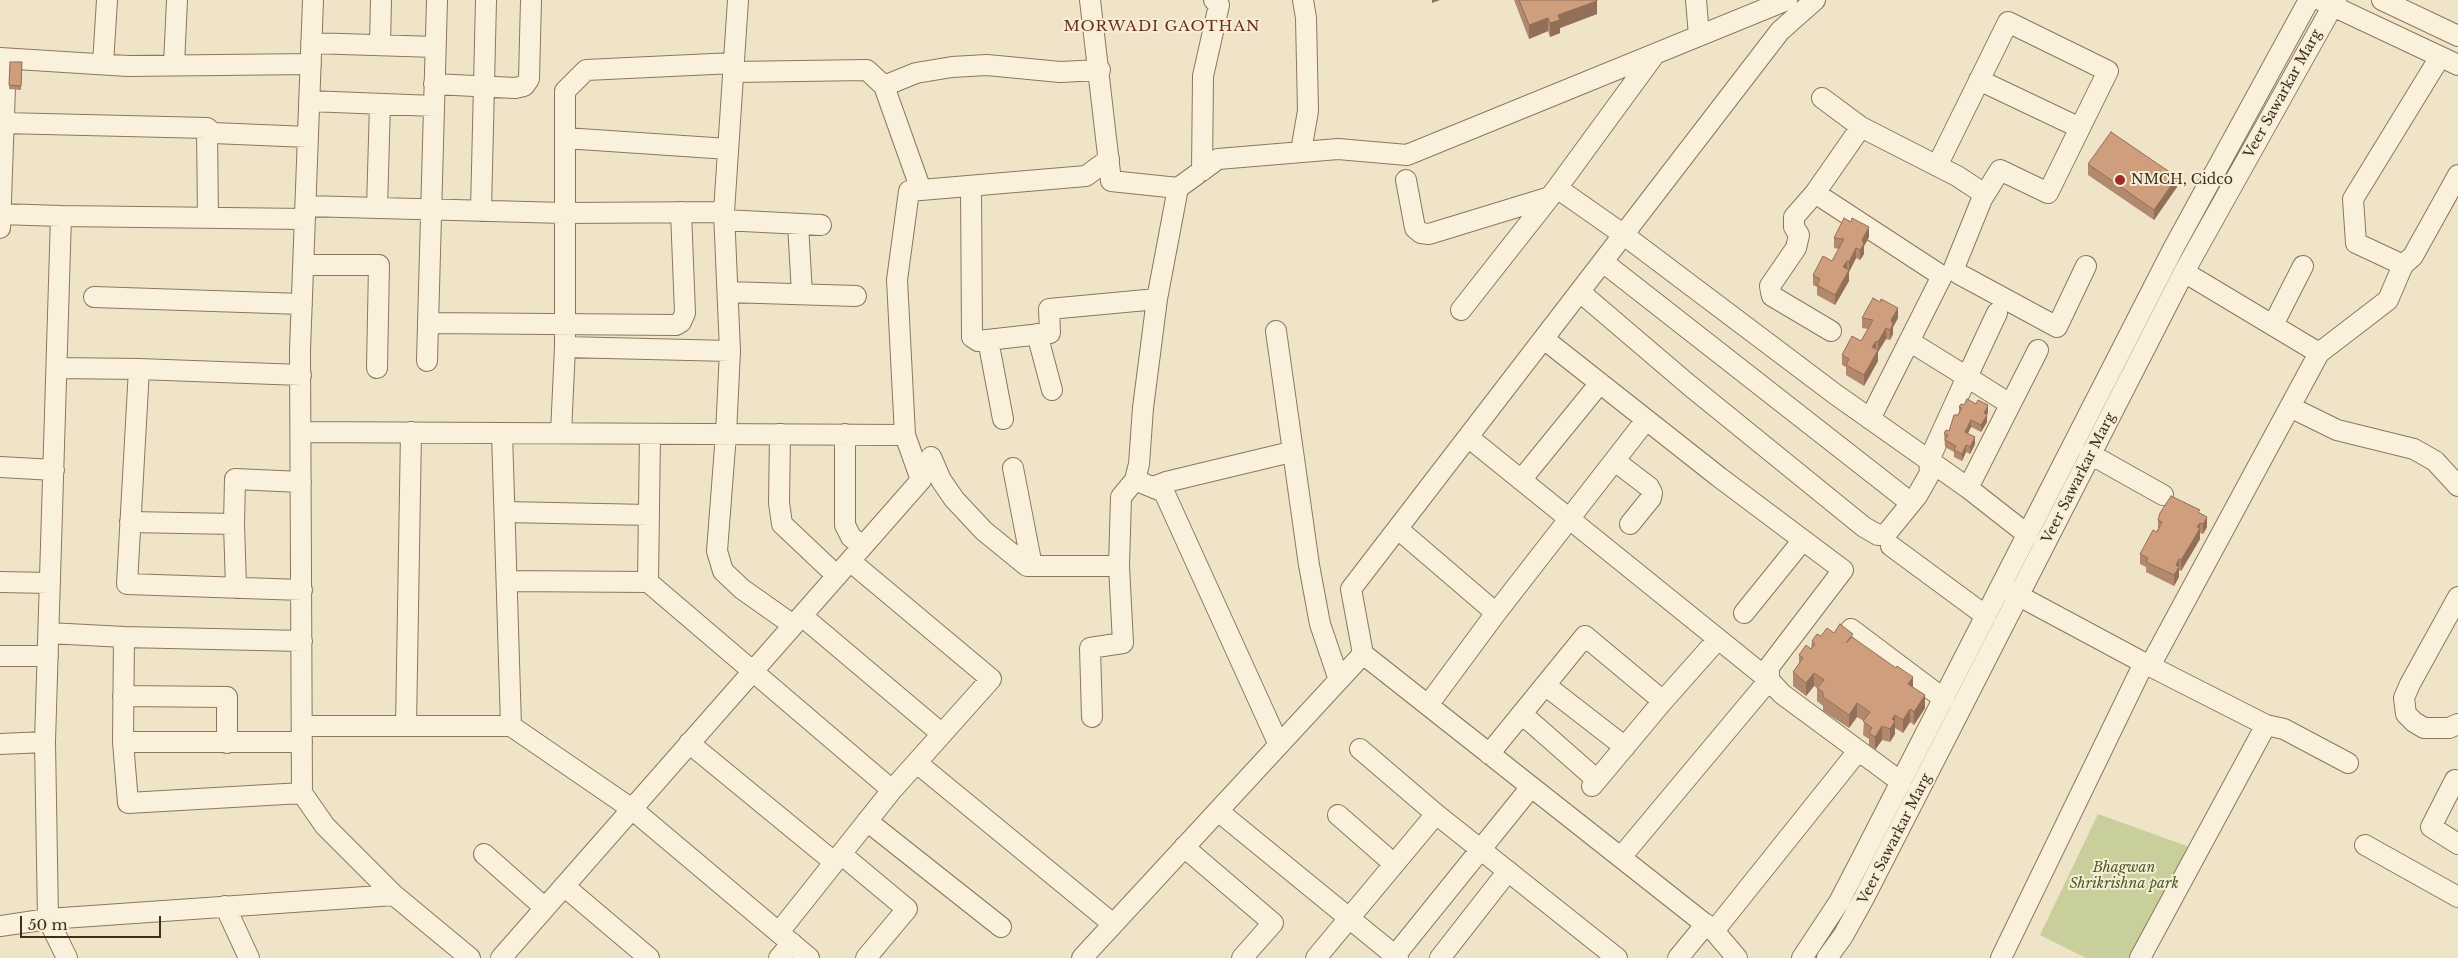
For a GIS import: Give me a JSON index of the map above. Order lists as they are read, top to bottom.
{
  "streets": {
    "street": ["Veer Sawarkar Marg"]
  },
  "districts": ["MORWADI GAOTHAN"],
  "parks": ["Bhagwan Shrikrishna park"],
  "places": ["NMCH, Cidco"],
  "scale_bar": "50 m"
}
